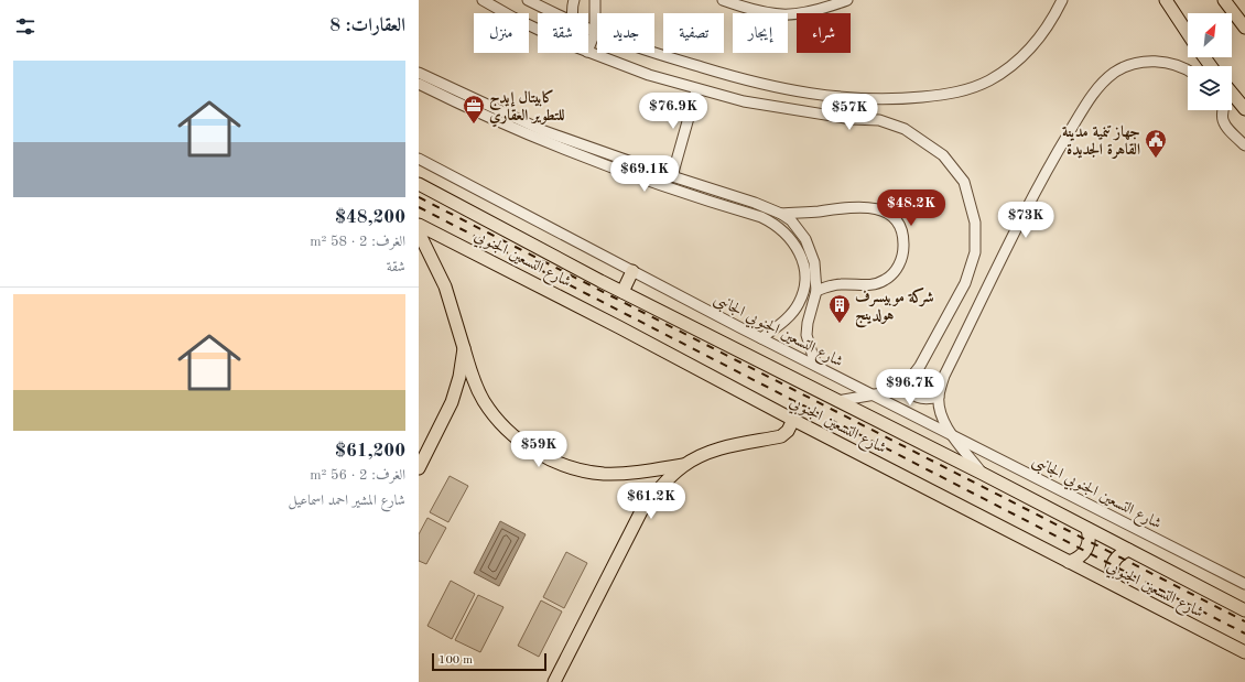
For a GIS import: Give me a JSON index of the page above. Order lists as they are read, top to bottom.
{
  "streets": {
    "main road": ["شارع التسعين الجنوبي"],
    "street": ["شارع التسعين الجنوبي الجانبى"]
  },
  "places": {
    "office": ["كابيتال إيدج للتطوير العقاري"],
    "public building": ["جهاز تنمية مدينة القاهرة الجديدة"],
    "building": ["شركة موبيسرف هولدينج"]
  },
  "scale_bar": "100 m",
  "north": "top right",
  "page": {
    "heading": "العقارات: 8",
    "chip": [
      "شراء",
      "إيجار",
      "تصفية",
      "جديد",
      "شقة",
      "منزل"
    ],
    "list": [
      {
        "name": "$48,200",
        "note": "الغرف: 2 · 58 m² · شقة"
      },
      {
        "name": "$61,200",
        "note": "الغرف: 2 · 56 m² · شارع المشير احمد اسماعيل"
      }
    ],
    "price": [
      "$76.9K",
      "$57K",
      "$69.1K",
      "$48.2K",
      "$73K",
      "$96.7K",
      "$59K",
      "$61.2K"
    ],
    "scale": "100 m"
  }
}
